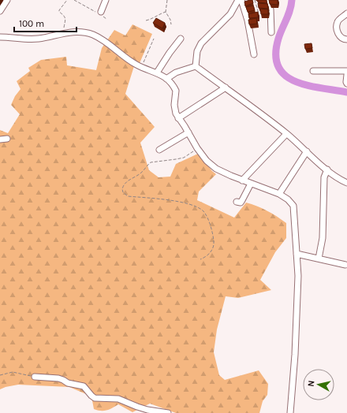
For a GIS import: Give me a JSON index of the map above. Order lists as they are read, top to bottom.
{
  "scale_bar": "100 m",
  "north": "left"
}
